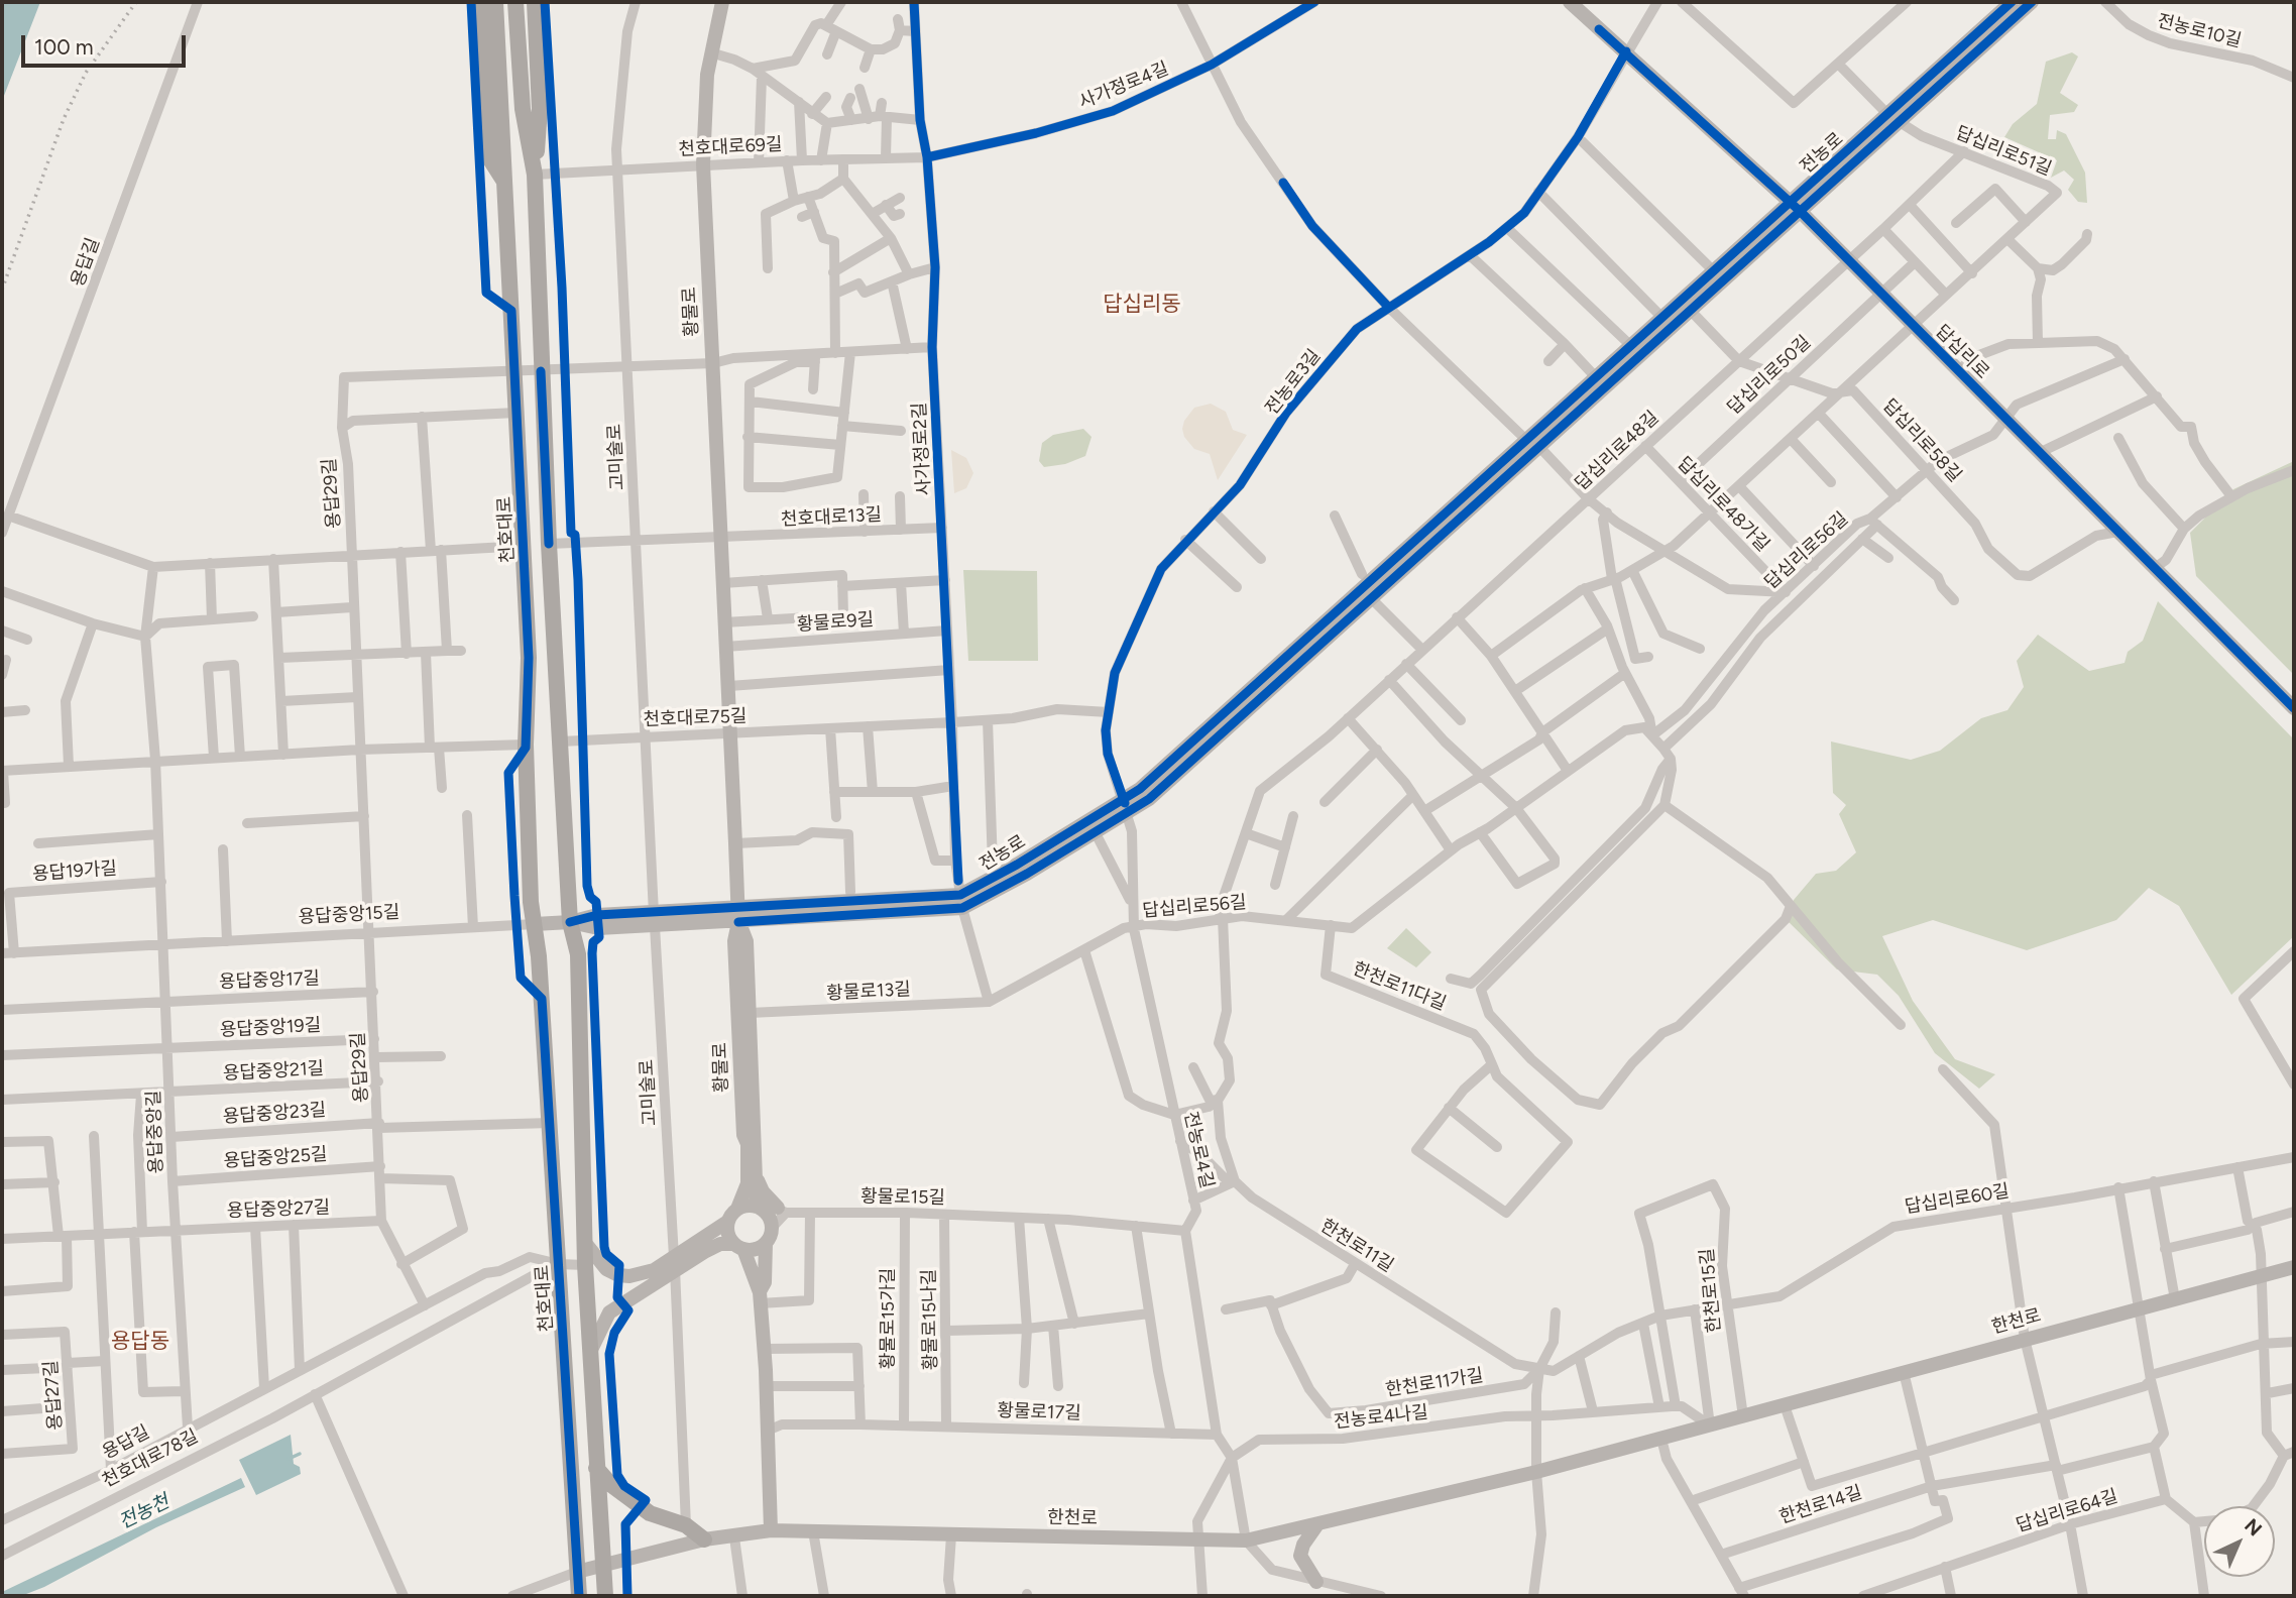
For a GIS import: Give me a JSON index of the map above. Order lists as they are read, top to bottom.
{
  "streets": {
    "main road": [
      "전농로",
      "황물로",
      "답십리로",
      "천호대로",
      "용답중앙15길",
      "한천로"
    ],
    "street": [
      "전농로10길",
      "사가정로4길",
      "천호대로69길",
      "답십리로51길",
      "용답길",
      "답십리로50길",
      "전농로3길",
      "답십리로58길",
      "사가정로2길",
      "답십리로48길",
      "고미술로",
      "용답29길",
      "답십리로48가길",
      "천호대로13길",
      "답십리로56길",
      "황물로9길",
      "천호대로75길",
      "용답19가길",
      "용답중앙17길",
      "한천로11다길",
      "황물로13길",
      "용답중앙19길",
      "용답중앙21길",
      "용답중앙23길",
      "용답중앙길",
      "전농로4길",
      "용답중앙25길",
      "황물로15길",
      "답십리로60길",
      "용답중앙27길",
      "한천로11길",
      "한천로15길",
      "황물로15가길",
      "황물로15나길",
      "한천로11가길",
      "용답27길",
      "황물로17길",
      "전농로4나길",
      "천호대로78길",
      "한천로14길",
      "답십리로64길"
    ]
  },
  "crossings": [
    ["사가정로4길", "천호대로69길"],
    ["사가정로4길", "사가정로2길"],
    ["천호대로69길", "황물로"],
    ["천호대로69길", "사가정로2길"],
    ["천호대로69길", "고미술로"],
    ["답십리로51길", "전농로"],
    ["답십리로51길", "답십리로"],
    ["답십리로51길", "답십리로58길"],
    ["답십리로51길", "답십리로48가길"],
    ["전농로", "황물로"],
    ["전농로", "답십리로"],
    ["전농로", "전농로3길"],
    ["전농로", "답십리로58길"],
    ["전농로", "사가정로2길"],
    ["전농로", "고미술로"],
    ["전농로", "용답중앙15길"],
    ["전농로", "전농로4길"],
    ["용답길", "용답29길"],
    ["용답길", "천호대로"],
    ["용답길", "용답중앙길"],
    ["용답길", "천호대로78길"],
    ["황물로", "천호대로13길"],
    ["황물로", "황물로9길"],
    ["황물로", "천호대로75길"],
    ["황물로", "황물로13길"],
    ["황물로", "황물로15길"],
    ["답십리로", "답십리로50길"],
    ["답십리로", "전농로3길"],
    ["답십리로", "답십리로58길"],
    ["답십리로", "답십리로48길"],
    ["답십리로", "답십리로56길"],
    ["답십리로50길", "답십리로58길"],
    ["답십리로50길", "답십리로48가길"],
    ["전농로3길", "천호대로75길"],
    ["전농로3길", "전농로4길"],
    ["답십리로58길", "답십리로48길"],
    ["답십리로58길", "답십리로56길"],
    ["사가정로2길", "천호대로13길"],
    ["사가정로2길", "답십리로56길"],
    ["사가정로2길", "황물로9길"],
    ["사가정로2길", "천호대로75길"],
    ["사가정로2길", "황물로13길"],
    ["답십리로48길", "답십리로48가길"],
    ["답십리로48길", "답십리로56길"],
    ["고미술로", "천호대로13길"],
    ["고미술로", "천호대로75길"],
    ["용답29길", "천호대로"],
    ["용답29길", "용답중앙15길"],
    ["용답29길", "용답중앙17길"],
    ["용답29길", "용답중앙19길"],
    ["용답29길", "용답중앙21길"],
    ["용답29길", "용답중앙23길"],
    ["용답29길", "용답중앙25길"],
    ["용답29길", "용답중앙27길"],
    ["답십리로48가길", "답십리로56길"],
    ["천호대로", "용답중앙15길"],
    ["천호대로", "용답중앙23길"],
    ["천호대로", "천호대로78길"],
    ["답십리로56길", "한천로11다길"],
    ["답십리로56길", "황물로13길"],
    ["답십리로56길", "전농로4길"],
    ["용답19가길", "용답중앙15길"],
    ["용답19가길", "용답중앙길"],
    ["용답중앙15길", "용답중앙길"],
    ["용답중앙17길", "용답중앙길"],
    ["용답중앙19길", "용답중앙길"],
    ["용답중앙21길", "용답중앙길"],
    ["용답중앙23길", "용답중앙길"],
    ["용답중앙길", "용답중앙25길"],
    ["용답중앙길", "용답중앙27길"],
    ["전농로4길", "황물로15길"],
    ["전농로4길", "한천로11길"],
    ["전농로4길", "한천로"],
    ["전농로4길", "황물로17길"],
    ["전농로4길", "전농로4나길"],
    ["황물로15길", "황물로15가길"],
    ["황물로15길", "황물로15나길"],
    ["답십리로60길", "한천로11길"],
    ["답십리로60길", "한천로15길"],
    ["답십리로60길", "한천로11가길"],
    ["한천로11길", "한천로11가길"],
    ["한천로15길", "한천로"],
    ["황물로15가길", "황물로17길"],
    ["황물로15나길", "황물로17길"]
  ],
  "districts": ["답십리동", "용답동"],
  "water": ["전농천"],
  "scale_bar": "100 m",
  "north": "top right"
}
